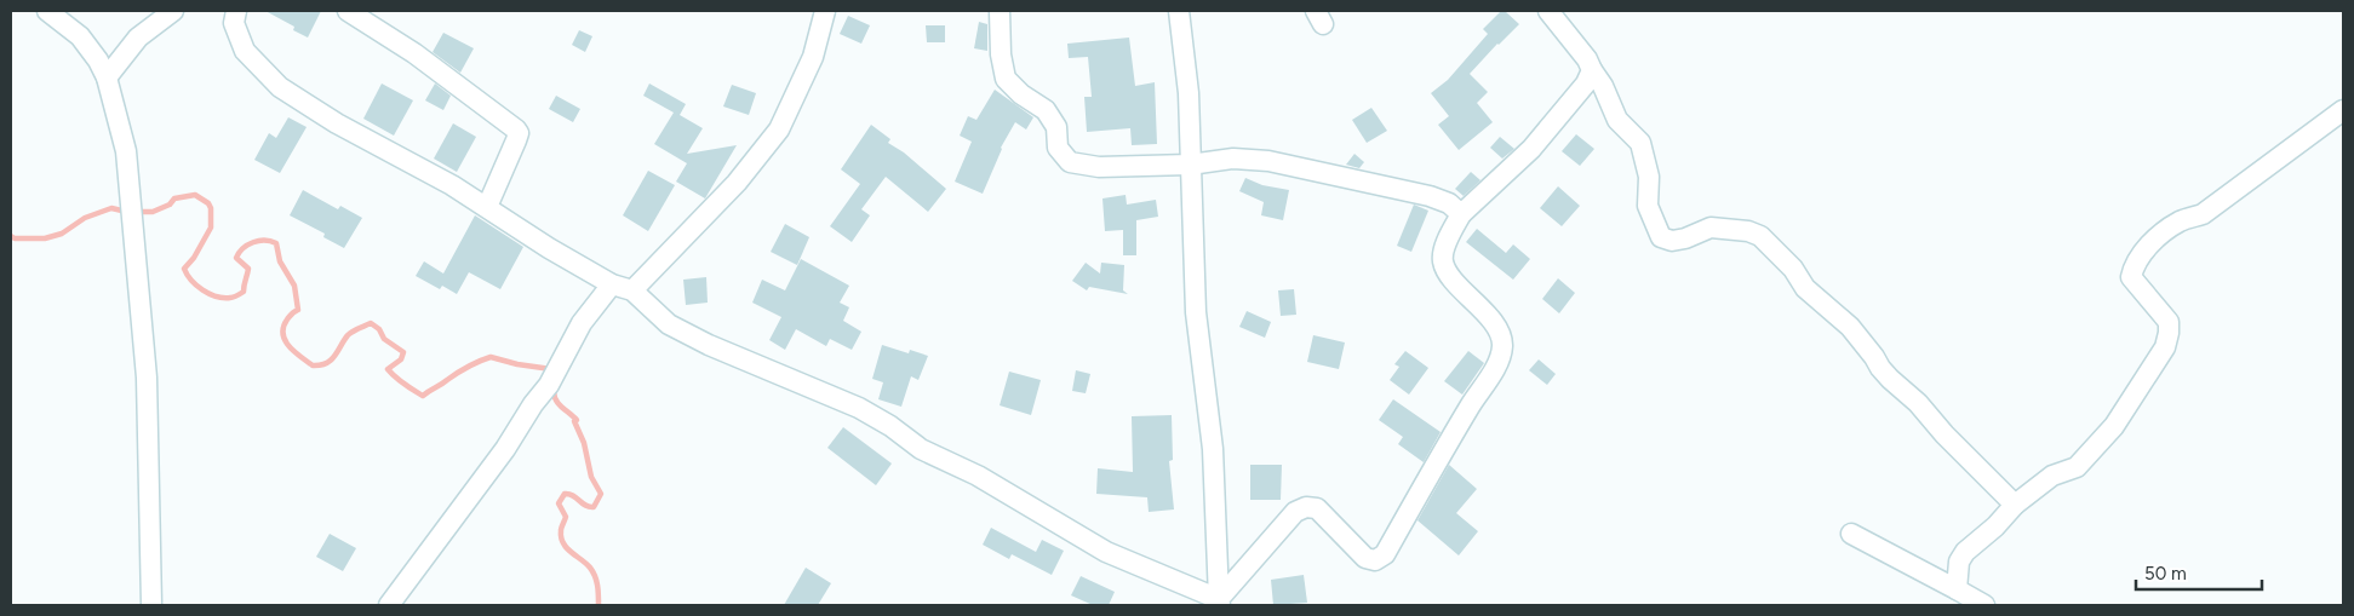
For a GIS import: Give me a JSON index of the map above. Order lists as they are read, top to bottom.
{
  "scale_bar": "50 m"
}
